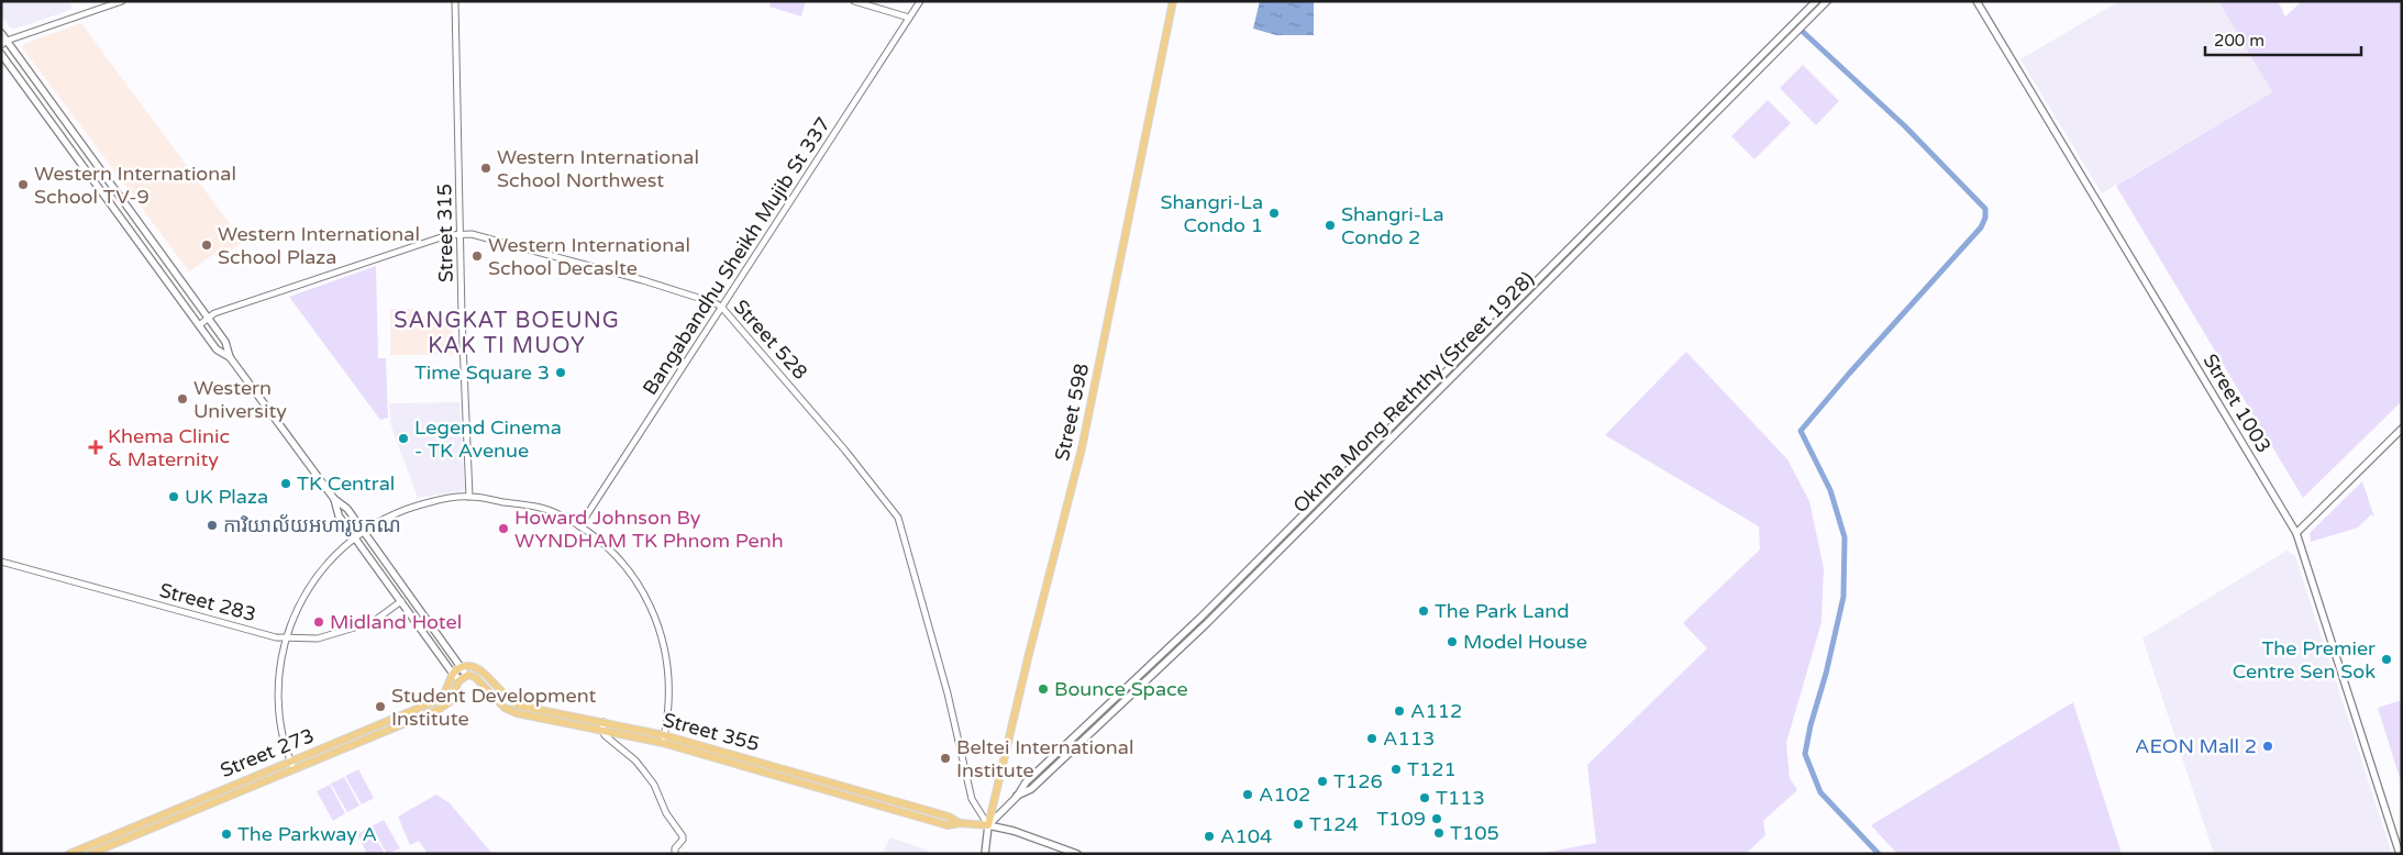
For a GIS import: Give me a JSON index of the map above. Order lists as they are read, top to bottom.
{
  "streets": {
    "main road": [
      "Oknha Mong Reththy (Street 1928)",
      "Street 1003",
      "Street 598",
      "Street 355",
      "Street 273"
    ],
    "street": [
      "Street 315",
      "Bangabandhu Sheikh Mujib St 337",
      "Street 528",
      "Street 283"
    ]
  },
  "crossings": [
    ["Street 315", "Street 528"],
    ["Bangabandhu Sheikh Mujib St 337", "Street 528"],
    ["Street 528", "Oknha Mong Reththy (Street 1928)"],
    ["Street 528", "Street 598"],
    ["Street 528", "Street 355"],
    ["Oknha Mong Reththy (Street 1928)", "Street 598"],
    ["Oknha Mong Reththy (Street 1928)", "Street 355"],
    ["Street 598", "Street 355"],
    ["Street 355", "Street 273"]
  ],
  "districts": ["SANGKAT BOEUNG KAK TI MUOY"],
  "places": {
    "other": [
      "Western International School Northwest",
      "Western International School TV-9",
      "Shangri-La Condo 1",
      "Shangri-La Condo 2",
      "Western International School Plaza",
      "Western International School Decaslte",
      "Time Square 3",
      "Western University",
      "Legend Cinema - TK Avenue",
      "TK Central",
      "UK Plaza",
      "ការិយាល័យអហារូបកណ",
      "Howard Johnson By WYNDHAM TK Phnom Penh",
      "The Park Land",
      "Midland Hotel",
      "Model House",
      "The Premier Centre Sen Sok",
      "Bounce Space",
      "Student Development Institute",
      "A112",
      "A113",
      "AEON Mall 2",
      "Beltei International Institute",
      "T121",
      "T126",
      "A102",
      "T113",
      "T109",
      "T124",
      "T105",
      "The Parkway A",
      "A104"
    ],
    "health": ["Khema Clinic & Maternity"]
  },
  "scale_bar": "200 m"
}
